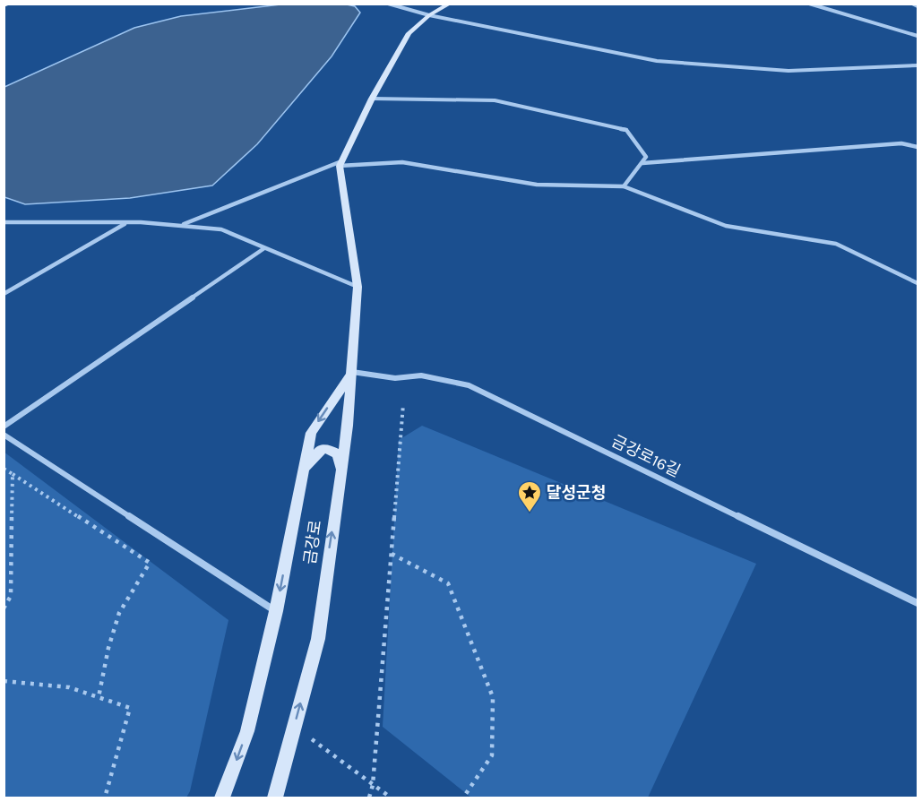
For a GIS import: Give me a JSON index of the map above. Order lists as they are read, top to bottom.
{
  "streets": {
    "main road": ["금강로"],
    "street": ["금강로16길"]
  },
  "crossings": [
    ["금강로16길", "금강로"]
  ],
  "places": {
    "place": ["달성군청"]
  }
}
